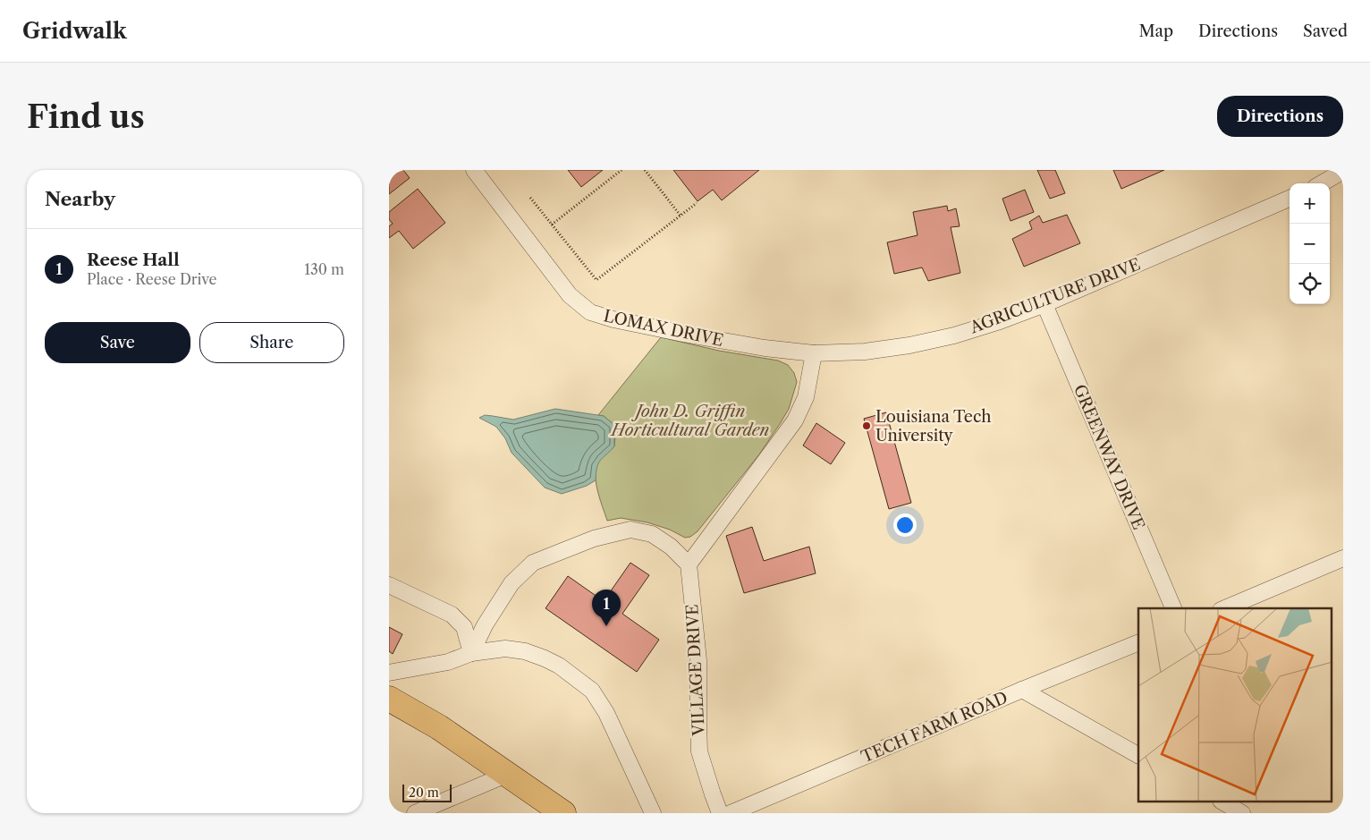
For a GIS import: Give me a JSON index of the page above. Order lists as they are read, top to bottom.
{
  "streets": {
    "street": [
      "AGRICULTURE DRIVE",
      "LOMAX DRIVE",
      "GREENWAY DRIVE",
      "VILLAGE DRIVE",
      "TECH FARM ROAD"
    ]
  },
  "crossings": [
    ["AGRICULTURE DRIVE", "LOMAX DRIVE"],
    ["AGRICULTURE DRIVE", "GREENWAY DRIVE"]
  ],
  "parks": ["John D. Griffin Horticultural Garden"],
  "places": ["Louisiana Tech University"],
  "scale_bar": "20 m",
  "page": {
    "header": "Gridwalk",
    "nav": ["Map", "Directions", "Saved"],
    "buttons": [
      "Directions",
      ["Save", "Share"]
    ],
    "title": "Find us",
    "heading": "Nearby",
    "map_buttons": ["+", "−"],
    "list": [
      {
        "mark": "1",
        "name": "Reese Hall",
        "note": "Place · Reese Drive",
        "value": "130 m"
      }
    ],
    "pins": "1",
    "scale": "20 m"
  }
}
